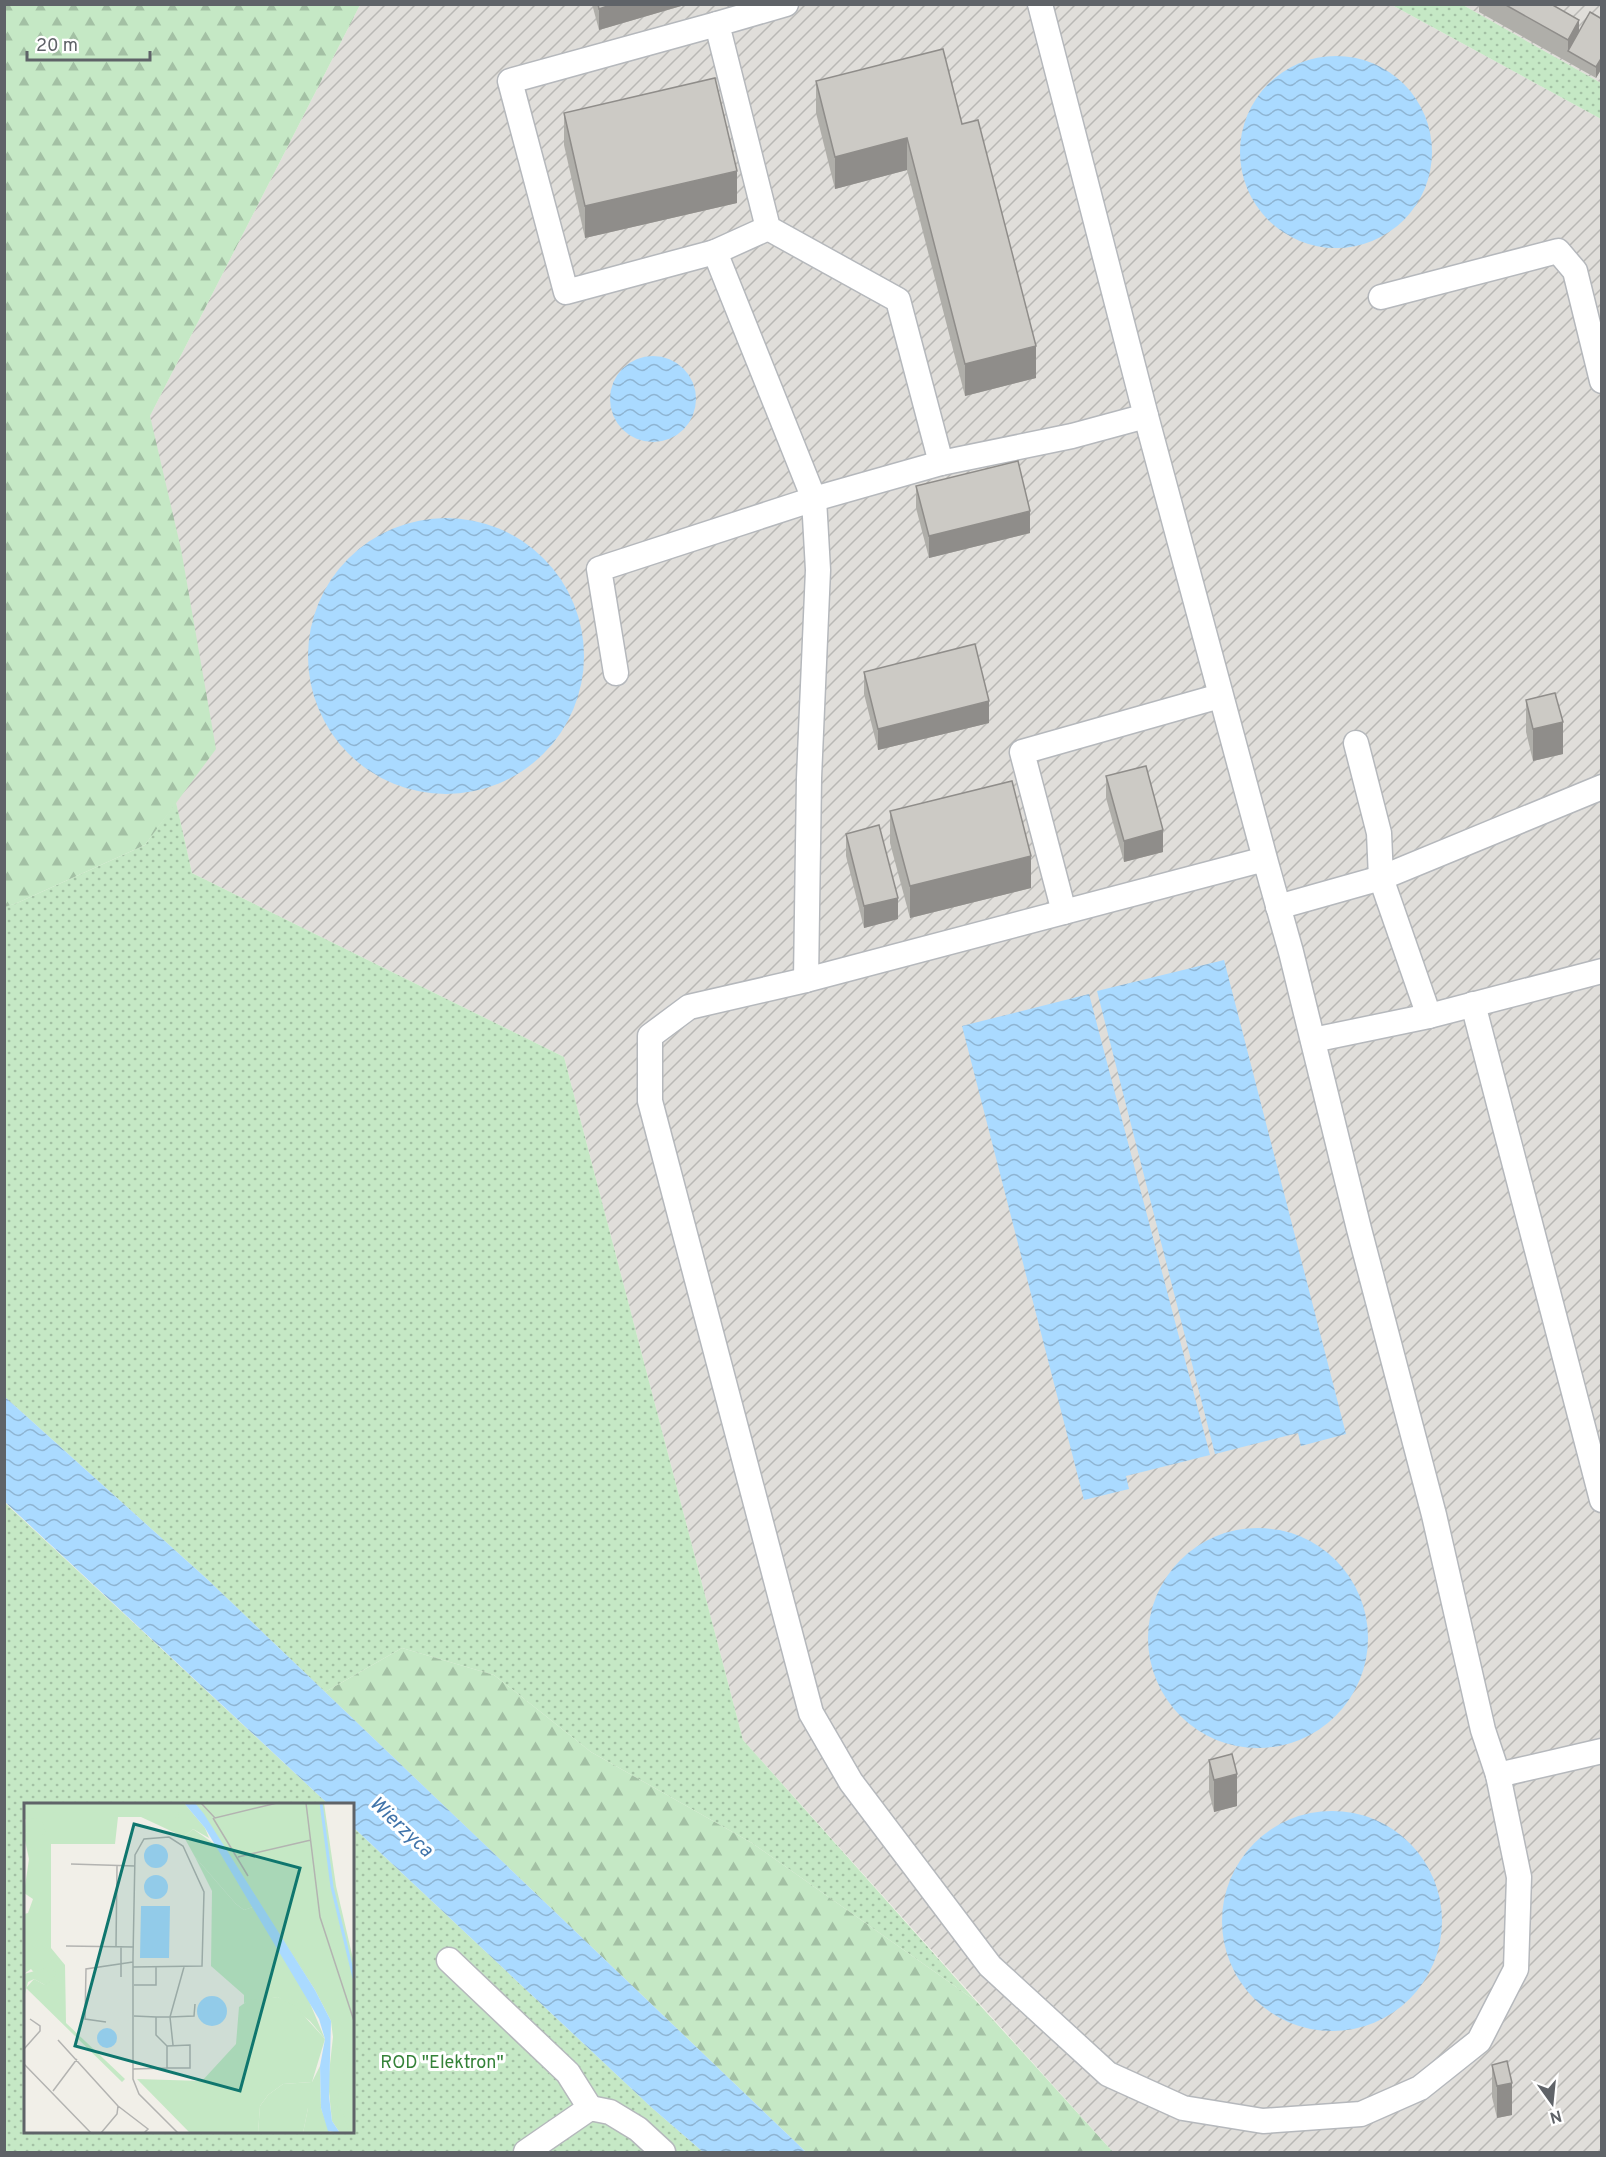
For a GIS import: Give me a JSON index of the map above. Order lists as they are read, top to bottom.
{
  "water": ["Wierzyca"],
  "parks": ["ROD \"Elektron\""],
  "scale_bar": "20 m",
  "north": "bottom"
}
